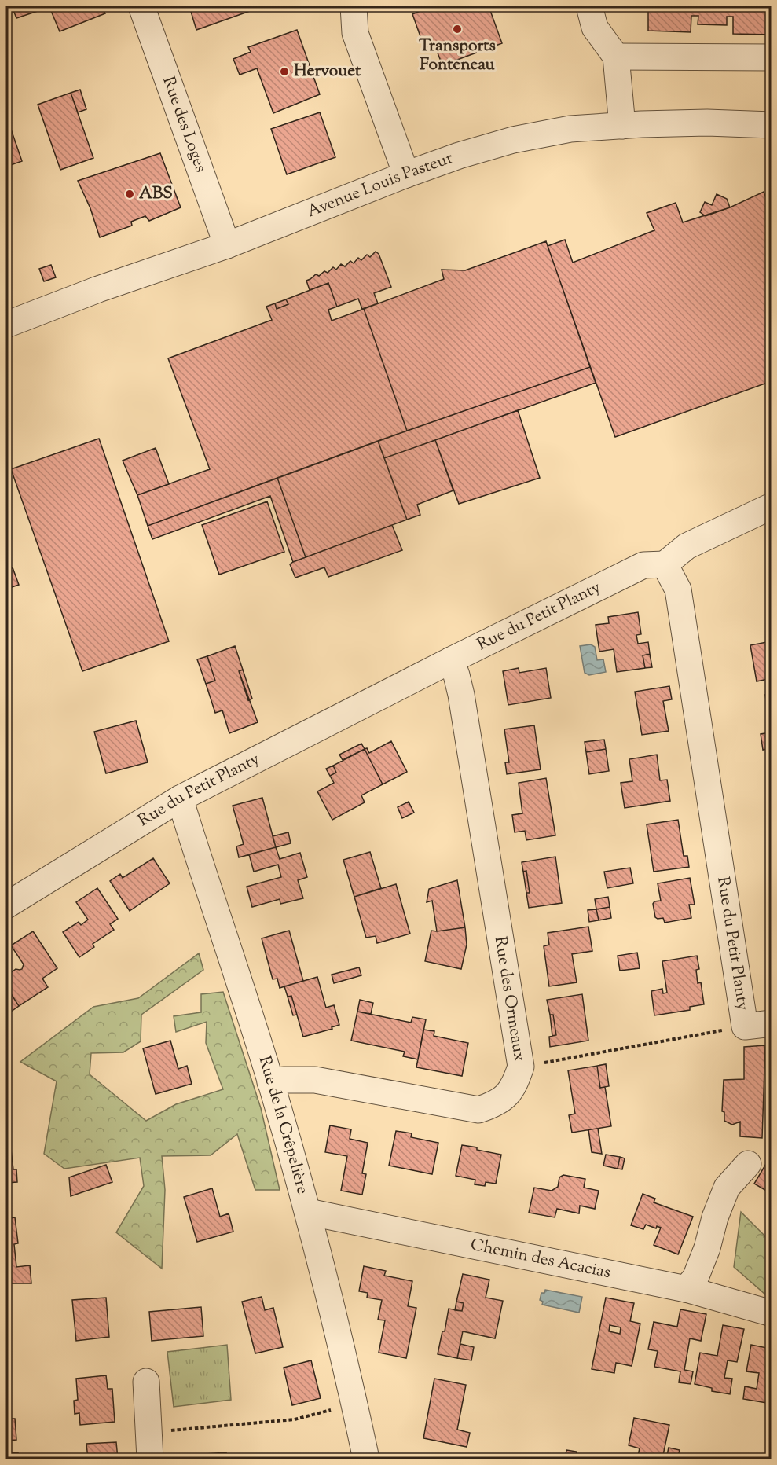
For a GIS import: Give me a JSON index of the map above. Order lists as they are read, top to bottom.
{
  "streets": {
    "street": [
      "Rue des Loges",
      "Avenue Louis Pasteur",
      "Rue du Petit Planty",
      "Rue des Ormeaux",
      "Rue de la Crêpelière",
      "Chemin des Acacias"
    ]
  },
  "crossings": [
    ["Rue des Loges", "Avenue Louis Pasteur"],
    ["Rue du Petit Planty", "Rue des Ormeaux"],
    ["Rue du Petit Planty", "Rue de la Crêpelière"],
    ["Rue des Ormeaux", "Rue de la Crêpelière"],
    ["Rue de la Crêpelière", "Chemin des Acacias"]
  ],
  "places": ["Transports Fonteneau", "Hervouet", "ABS"]
}
